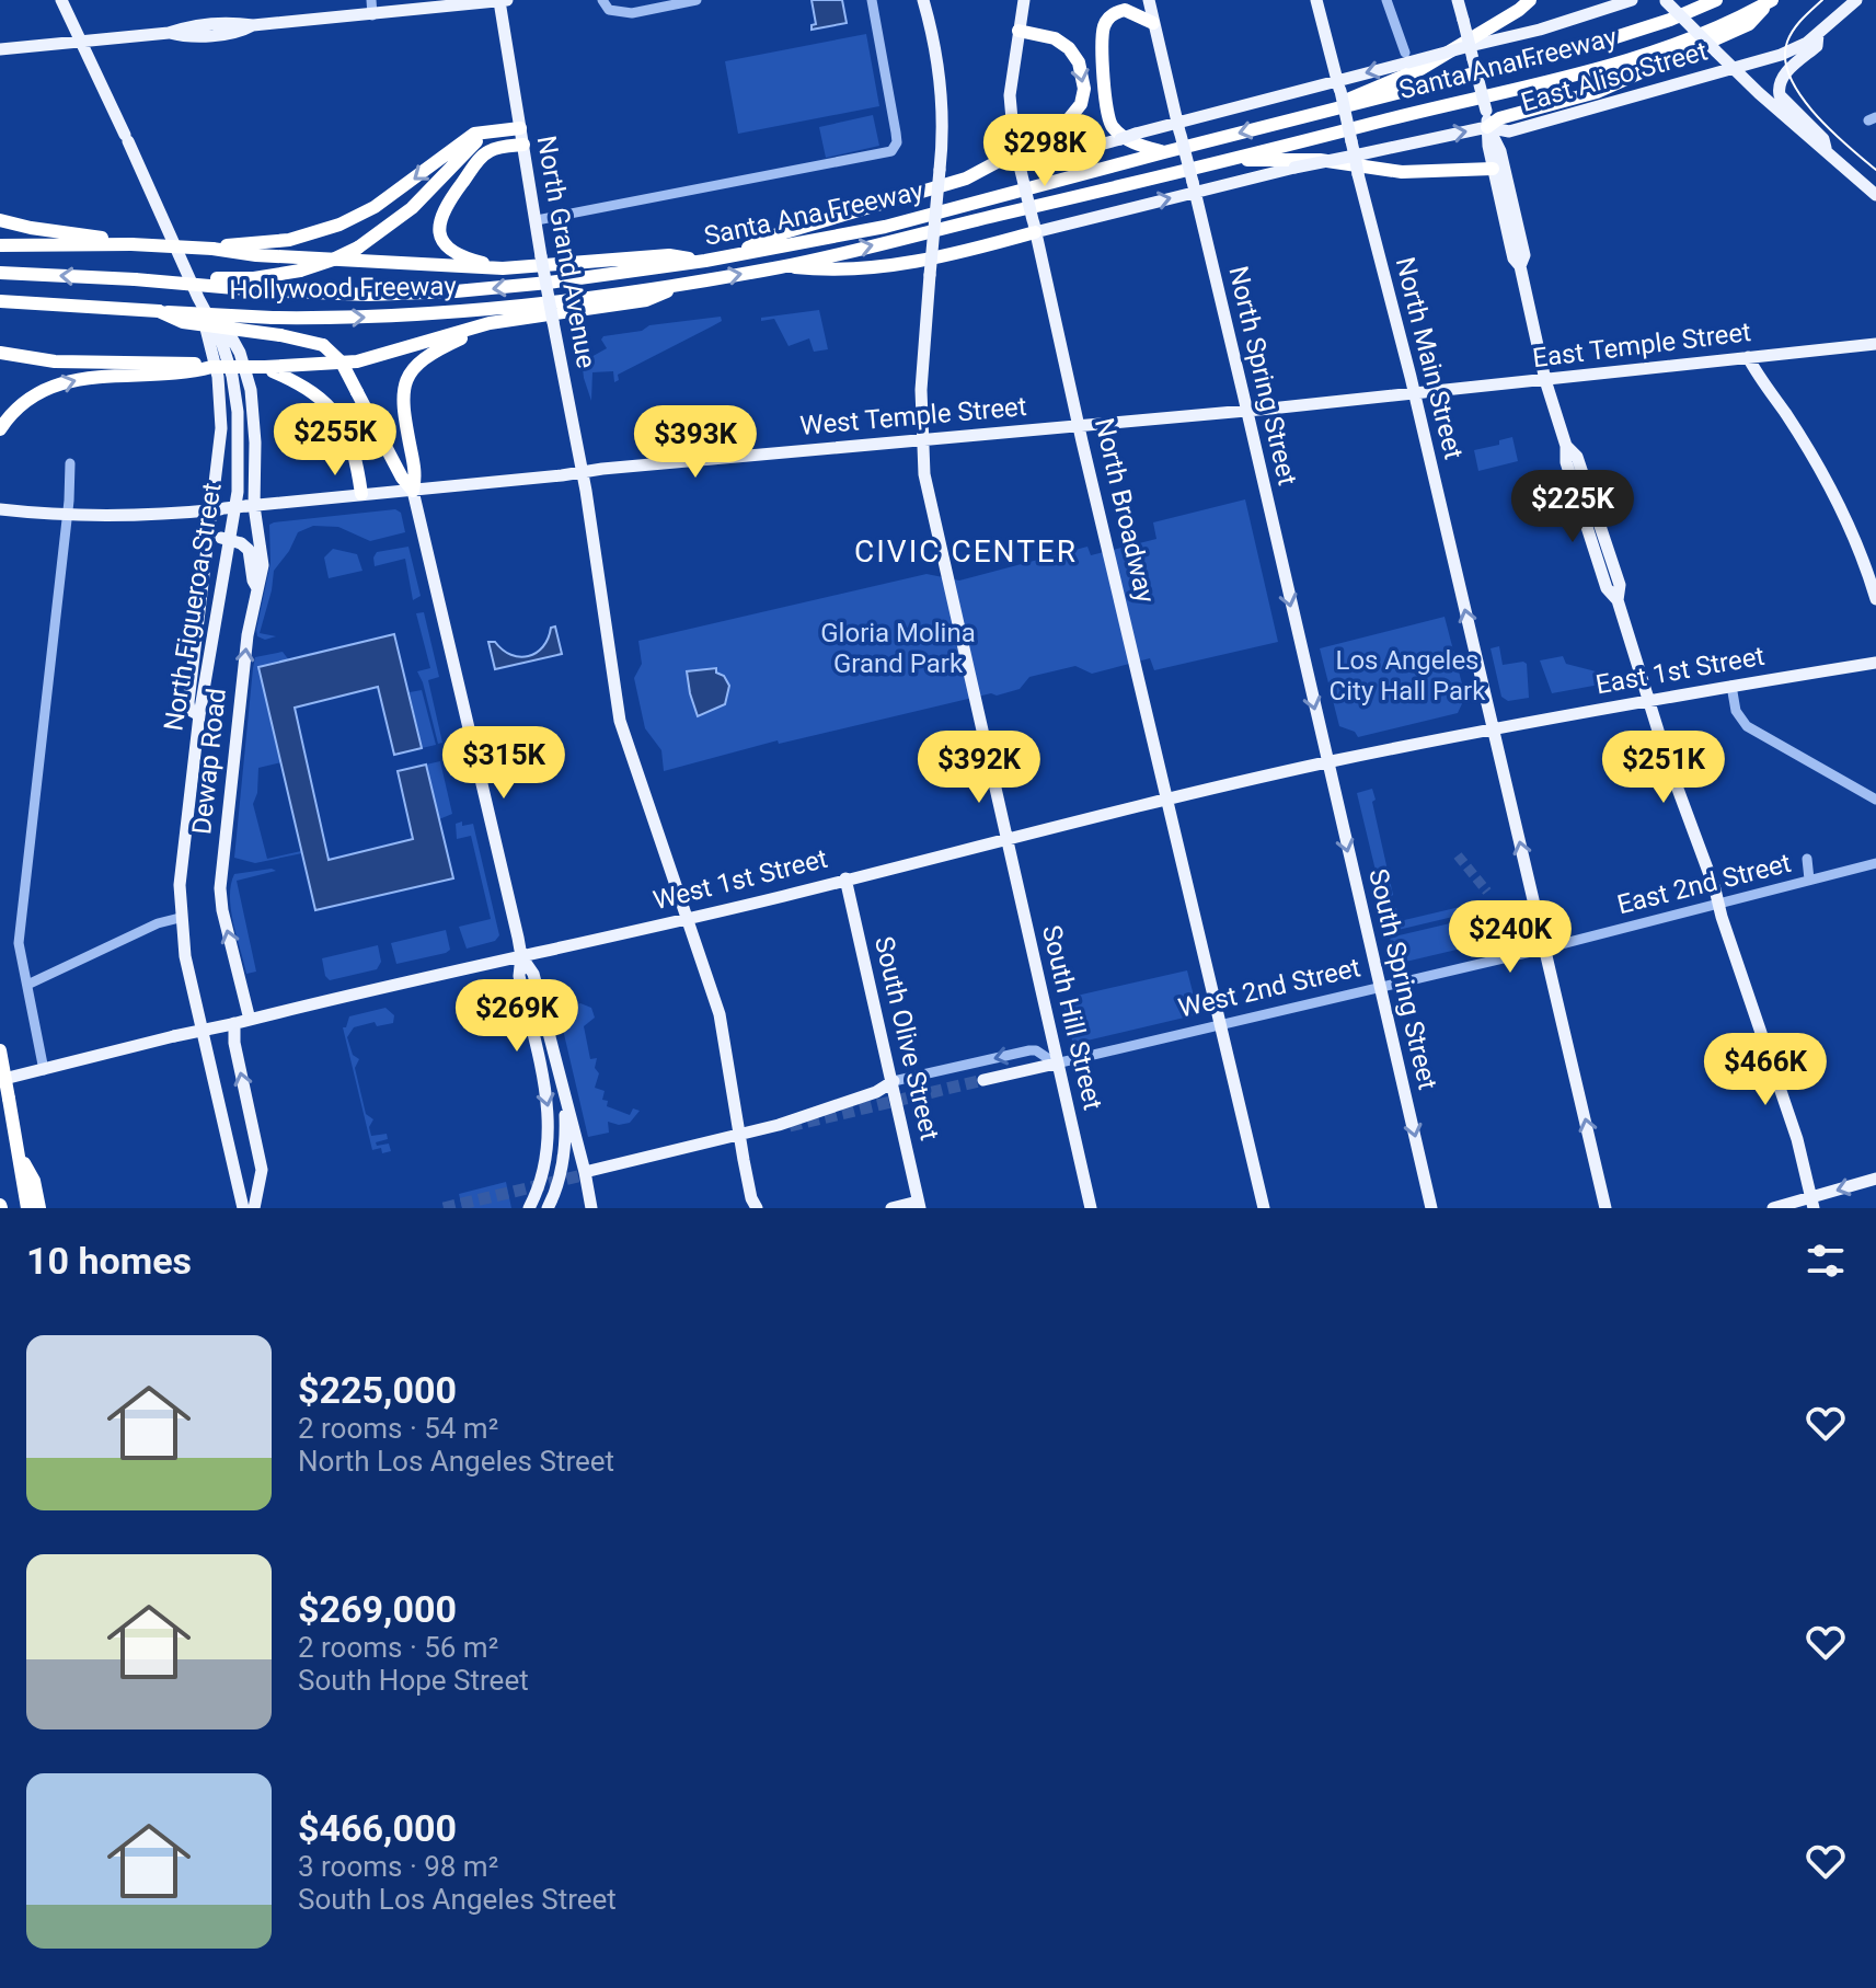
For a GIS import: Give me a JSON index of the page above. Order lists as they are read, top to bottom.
{
  "streets": {
    "highway": ["Santa Ana Freeway", "Hollywood Freeway"],
    "main road": [
      "East Aliso Street",
      "North Grand Avenue",
      "East Temple Street",
      "North Main Street",
      "North Spring Street",
      "West Temple Street",
      "North Broadway",
      "North Figueroa Street",
      "East 1st Street",
      "Dewap Road",
      "West 1st Street",
      "South Spring Street",
      "West 2nd Street",
      "South Hill Street",
      "South Olive Street"
    ],
    "street": ["East 2nd Street"]
  },
  "crossings": [
    ["Santa Ana Freeway", "Hollywood Freeway"],
    ["East Aliso Street", "North Main Street"],
    ["East Aliso Street", "North Spring Street"],
    ["East Aliso Street", "North Broadway"],
    ["North Grand Avenue", "West Temple Street"],
    ["North Grand Avenue", "West 1st Street"],
    ["North Grand Avenue", "West 2nd Street"],
    ["East Temple Street", "North Main Street"],
    ["East Temple Street", "West Temple Street"],
    ["North Main Street", "West Temple Street"],
    ["North Main Street", "East 1st Street"],
    ["North Main Street", "West 1st Street"],
    ["North Main Street", "East 2nd Street"],
    ["North Main Street", "West 2nd Street"],
    ["North Spring Street", "West Temple Street"],
    ["North Spring Street", "West 1st Street"],
    ["North Spring Street", "South Spring Street"],
    ["West Temple Street", "North Broadway"],
    ["West Temple Street", "Dewap Road"],
    ["West Temple Street", "South Hill Street"],
    ["North Broadway", "West 1st Street"],
    ["North Broadway", "West 2nd Street"],
    ["North Figueroa Street", "Dewap Road"],
    ["East 1st Street", "West 1st Street"],
    ["Dewap Road", "West 1st Street"],
    ["West 1st Street", "South Spring Street"],
    ["West 1st Street", "South Hill Street"],
    ["West 1st Street", "South Olive Street"],
    ["East 2nd Street", "West 2nd Street"],
    ["South Spring Street", "West 2nd Street"],
    ["West 2nd Street", "South Hill Street"],
    ["West 2nd Street", "South Olive Street"]
  ],
  "one_way": ["North Main Street", "North Spring Street", "South Spring Street"],
  "districts": ["CIVIC CENTER"],
  "parks": ["Gloria Molina Grand Park", "Los Angeles City Hall Park"],
  "page": {
    "price": [
      "$298K",
      "$255K",
      "$393K",
      "$225K",
      "$315K",
      "$392K",
      "$251K",
      "$240K",
      "$269K",
      "$466K"
    ],
    "heading": "10 homes",
    "list": [
      {
        "name": "$225,000",
        "note": "2 rooms · 54 m² · North Los Angeles Street"
      },
      {
        "name": "$269,000",
        "note": "2 rooms · 56 m² · South Hope Street"
      },
      {
        "name": "$466,000",
        "note": "3 rooms · 98 m² · South Los Angeles Street"
      }
    ]
  }
}
